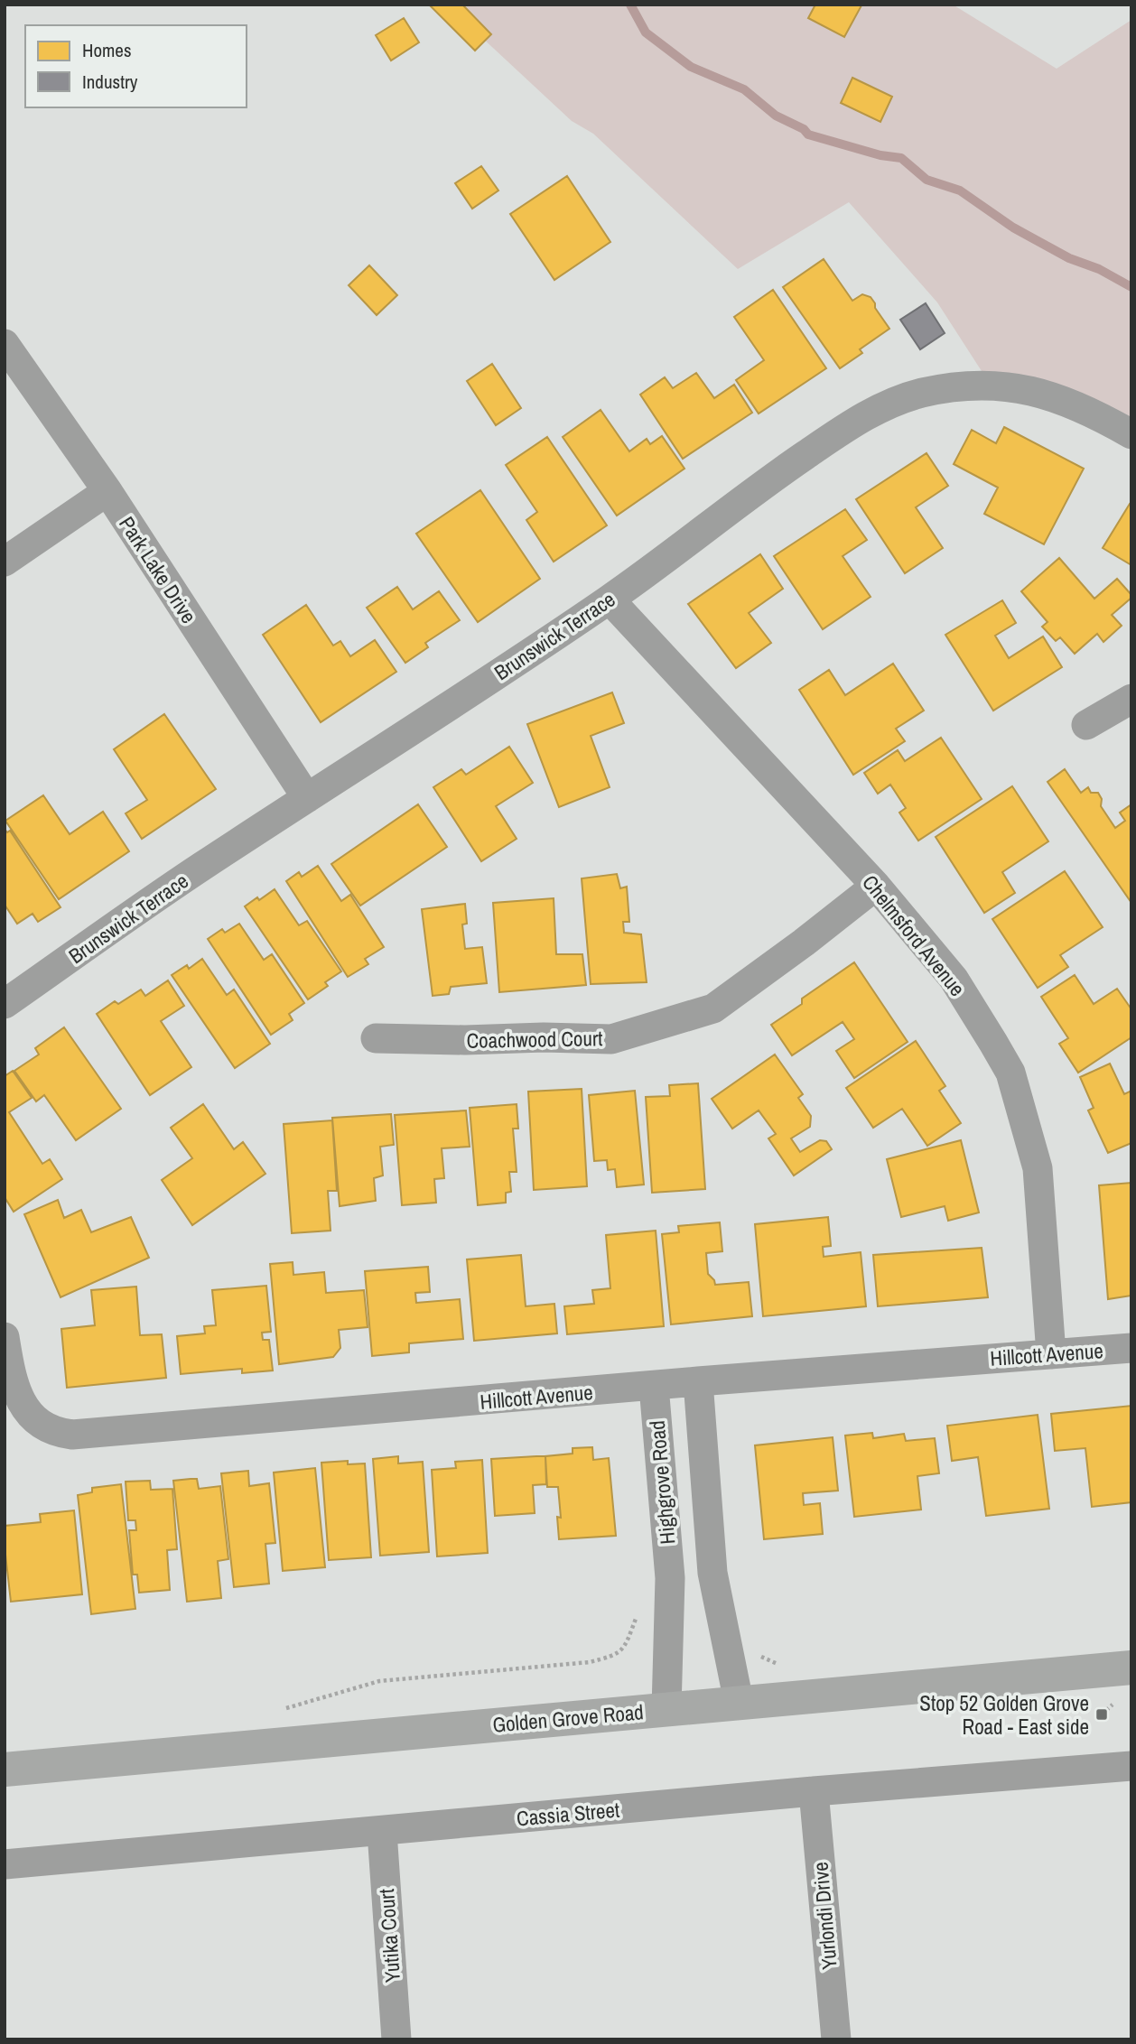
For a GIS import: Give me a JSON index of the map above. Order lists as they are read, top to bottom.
{
  "streets": {
    "main road": ["Golden Grove Road"],
    "street": [
      "Park Lake Drive",
      "Brunswick Terrace",
      "Chelmsford Avenue",
      "Coachwood Court",
      "Hillcott Avenue",
      "Highgrove Road",
      "Cassia Street",
      "Yurlondi Drive",
      "Yutika Court"
    ]
  },
  "crossings": [
    ["Park Lake Drive", "Brunswick Terrace"],
    ["Brunswick Terrace", "Chelmsford Avenue"],
    ["Chelmsford Avenue", "Coachwood Court"],
    ["Chelmsford Avenue", "Hillcott Avenue"],
    ["Hillcott Avenue", "Highgrove Road"],
    ["Highgrove Road", "Golden Grove Road"],
    ["Cassia Street", "Yurlondi Drive"],
    ["Cassia Street", "Yutika Court"]
  ],
  "places": {
    "transit": ["Stop 52 Golden Grove Road - East side"]
  },
  "legend": ["Homes", "Industry"]
}
